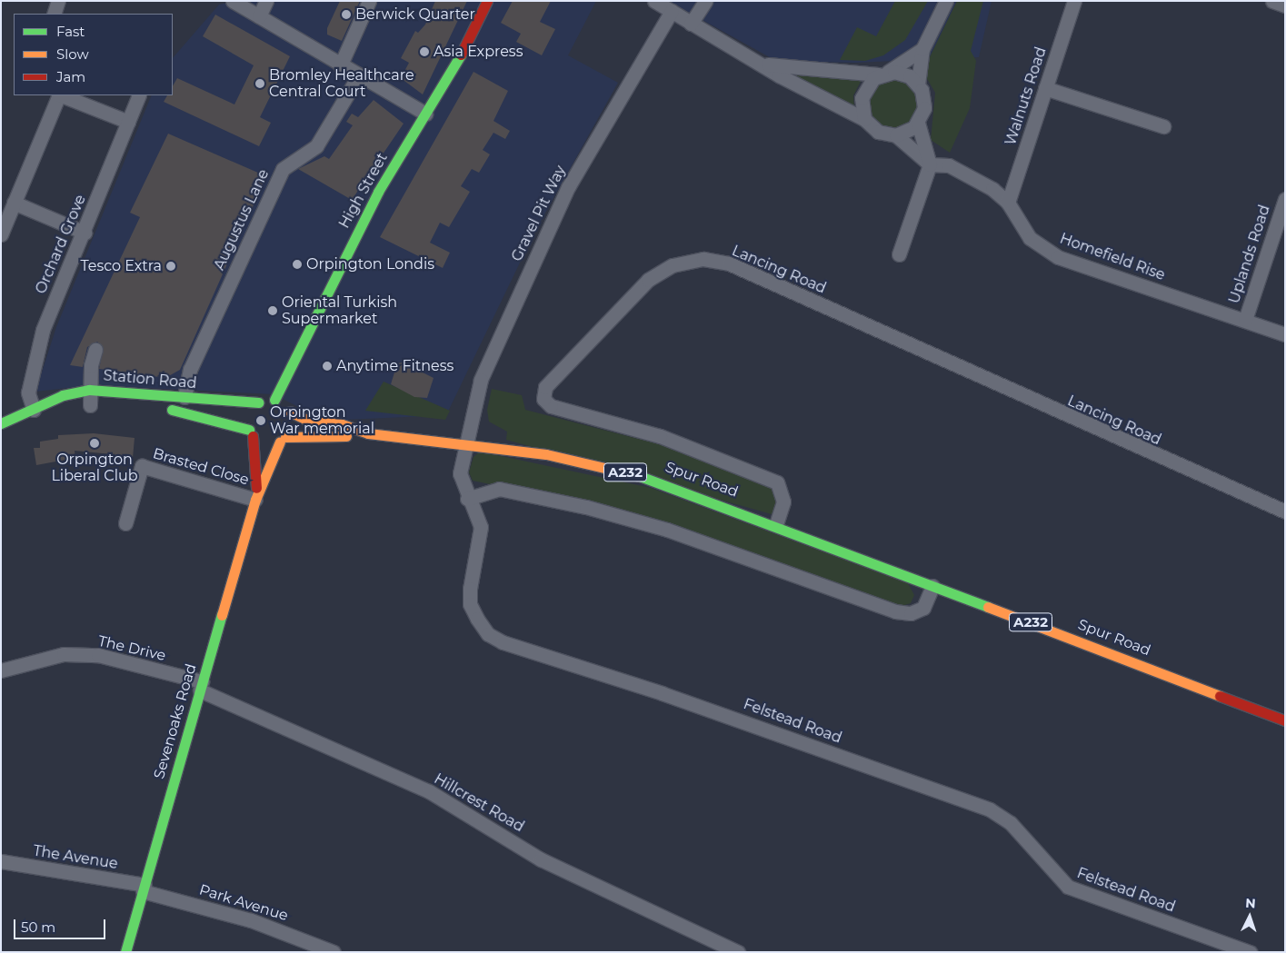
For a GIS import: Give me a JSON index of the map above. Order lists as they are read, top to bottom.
{
  "streets": {
    "main road": [
      "High Street",
      "Station Road",
      "A232",
      "Spur Road",
      "Sevenoaks Road"
    ],
    "street": [
      "Walnuts Road",
      "Gravel Pit Way",
      "Augustus Lane",
      "Orchard Grove",
      "Uplands Road",
      "Homefield Rise",
      "Lancing Road",
      "Brasted Close",
      "The Drive",
      "Felstead Road",
      "Hillcrest Road",
      "The Avenue",
      "Park Avenue"
    ]
  },
  "crossings": [
    ["Walnuts Road", "Homefield Rise"],
    ["High Street", "Station Road"],
    ["High Street", "Spur Road"],
    ["High Street", "Sevenoaks Road"],
    ["Gravel Pit Way", "Spur Road"],
    ["Gravel Pit Way", "Felstead Road"],
    ["Augustus Lane", "Station Road"],
    ["Orchard Grove", "Station Road"],
    ["Uplands Road", "Homefield Rise"],
    ["Lancing Road", "Spur Road"],
    ["Station Road", "Spur Road"],
    ["Station Road", "Sevenoaks Road"],
    ["Brasted Close", "Sevenoaks Road"],
    ["Spur Road", "Sevenoaks Road"],
    ["Spur Road", "Felstead Road"],
    ["The Drive", "Sevenoaks Road"],
    ["The Drive", "Hillcrest Road"],
    ["Sevenoaks Road", "Hillcrest Road"],
    ["Sevenoaks Road", "The Avenue"],
    ["Sevenoaks Road", "Park Avenue"],
    ["The Avenue", "Park Avenue"]
  ],
  "places": [
    "Berwick Quarter",
    "Asia Express",
    "Bromley Healthcare Central Court",
    "Orpington Londis",
    "Tesco Extra",
    "Oriental Turkish Supermarket",
    "Anytime Fitness",
    "Orpington War memorial",
    "Orpington Liberal Club"
  ],
  "legend": ["Fast", "Slow", "Jam"],
  "scale_bar": "50 m",
  "north": "top"
}
